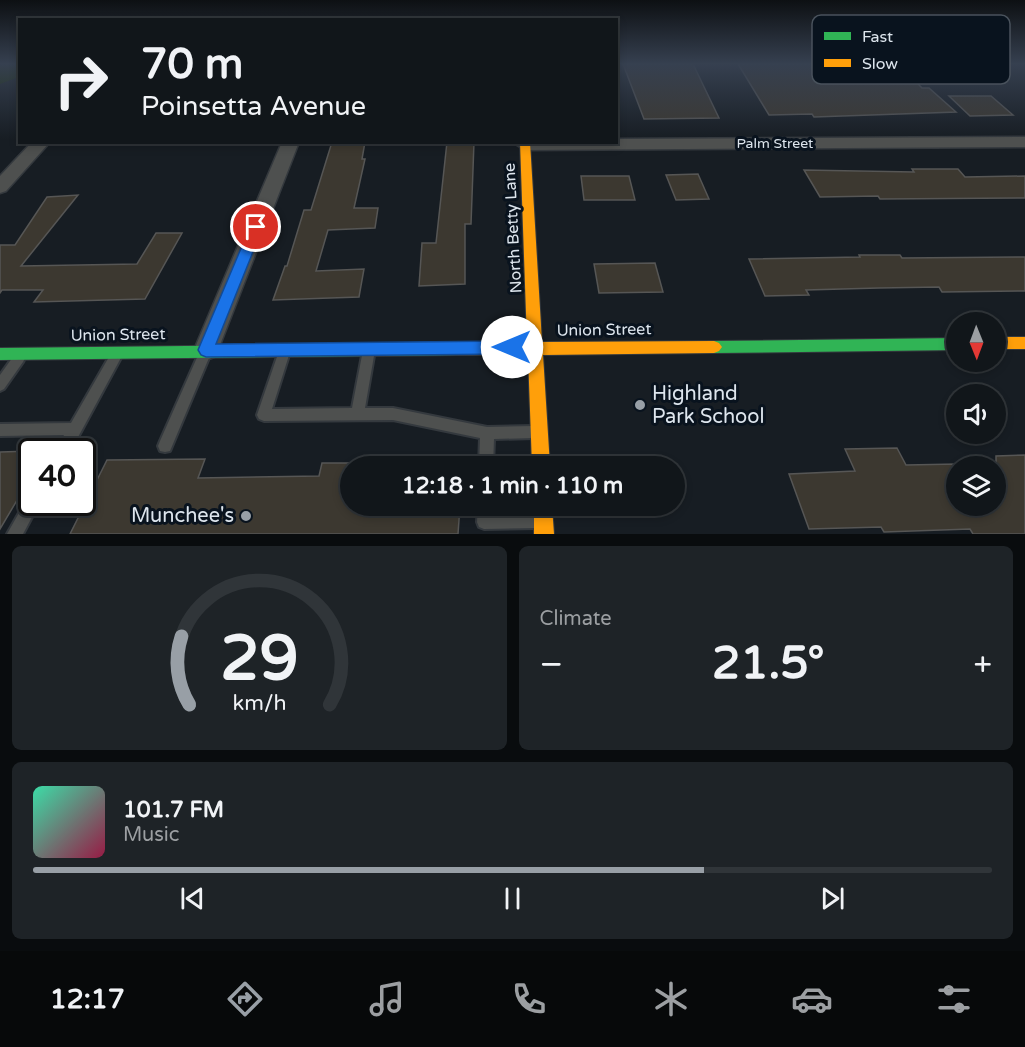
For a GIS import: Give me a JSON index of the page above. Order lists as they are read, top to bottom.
{
  "streets": {
    "street": ["Palm Street", "North Betty Lane", "Union Street"]
  },
  "crossings": [
    ["North Betty Lane", "Union Street"]
  ],
  "places": ["Highland Park School", "Munchee's"],
  "legend": ["Fast", "Slow"],
  "north": "bottom",
  "page": {
    "turn": ["70 m", "Poinsetta Avenue"],
    "limit": "40",
    "trip": "12:18 · 1 min · 110 m",
    "tile": "Climate",
    "heat": ["−", "21.5°", "+"],
    "song": ["101.7 FM", "Music"],
    "tabs": "12:17",
    "gauge": ["29", "km/h"]
  }
}
